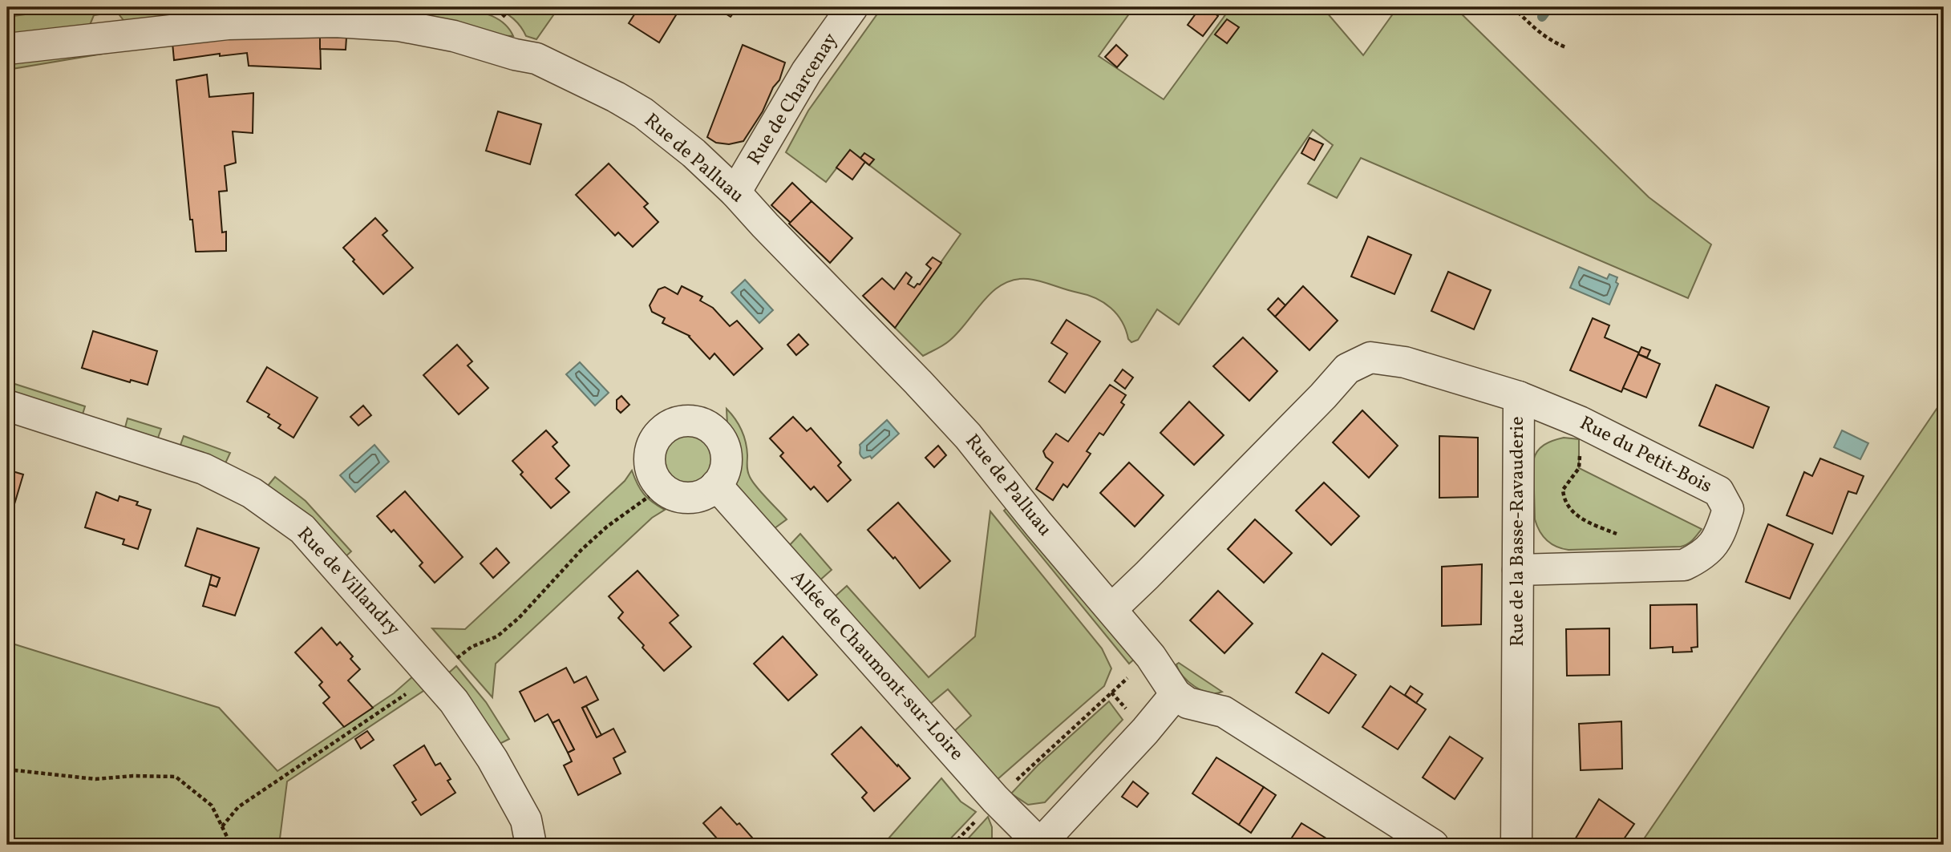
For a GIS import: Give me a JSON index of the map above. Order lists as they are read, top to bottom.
{
  "streets": {
    "street": [
      "Rue de Charcenay",
      "Rue de Palluau",
      "Rue du Petit-Bois",
      "Rue de la Basse-Ravauderie",
      "Rue de Villandry",
      "Allée de Chaumont-sur-Loire"
    ]
  },
  "crossings": [
    ["Rue de Charcenay", "Rue de Palluau"],
    ["Rue de Palluau", "Rue de la Basse-Ravauderie"],
    ["Rue du Petit-Bois", "Rue de la Basse-Ravauderie"]
  ]
}
